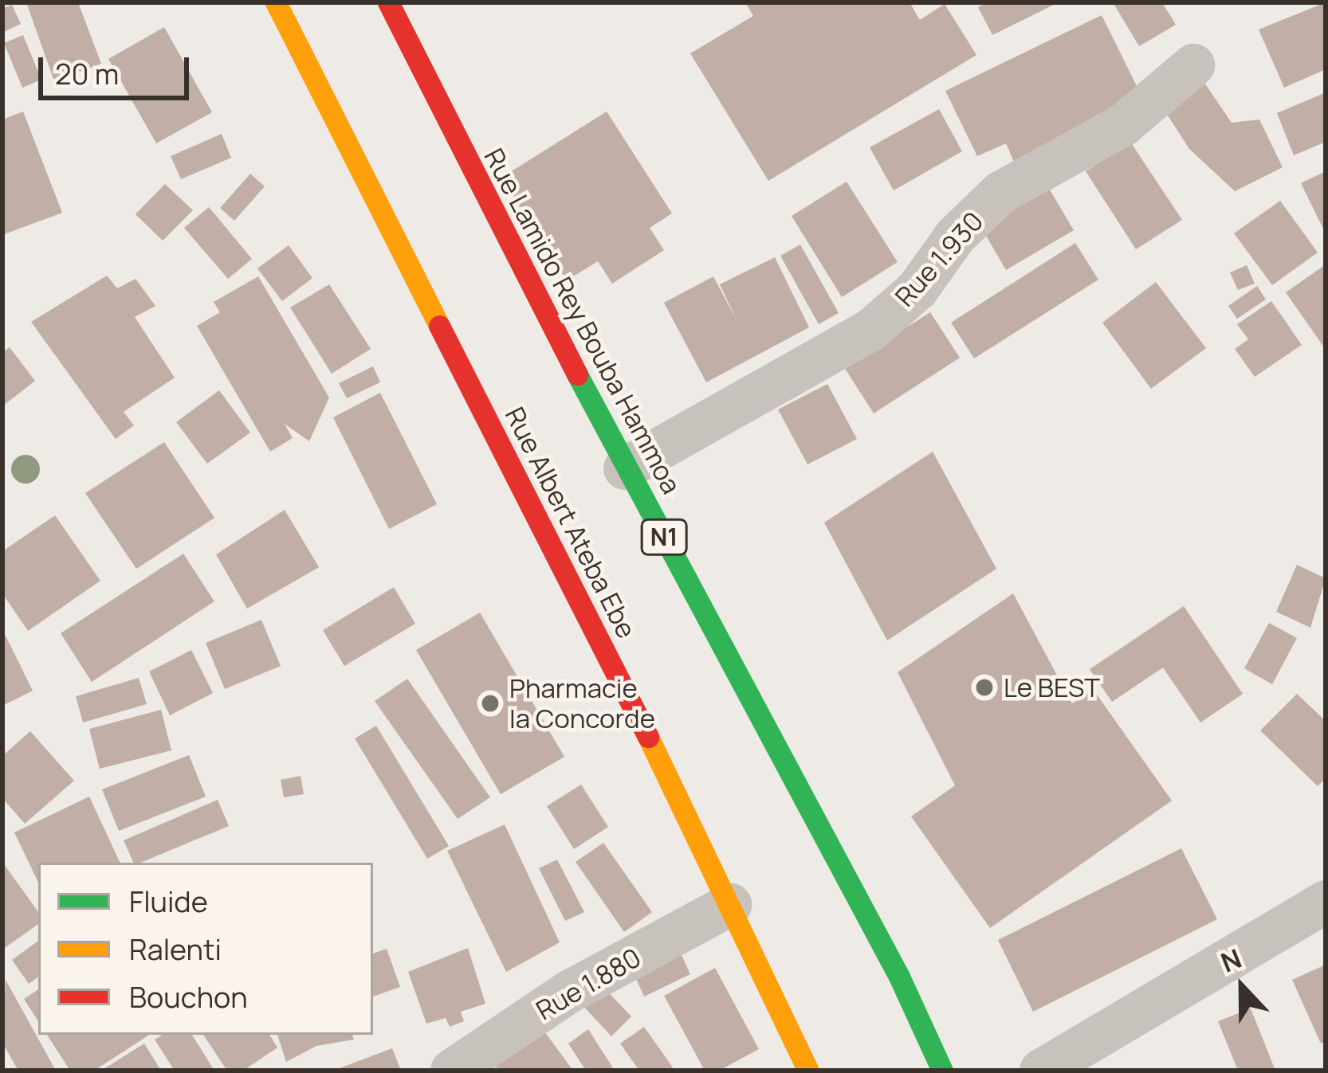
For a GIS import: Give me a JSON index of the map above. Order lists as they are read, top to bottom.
{
  "streets": {
    "highway": ["Rue Lamido Rey Bouba Hammoa", "Rue Albert Ateba Ebe", "N1"],
    "street": ["Rue 1.930", "Rue 1.880"]
  },
  "crossings": [
    ["Rue 1.930", "Rue Lamido Rey Bouba Hammoa"],
    ["Rue Albert Ateba Ebe", "Rue 1.880"]
  ],
  "places": ["Le BEST", "Pharmacie la Concorde"],
  "legend": ["Fluide", "Ralenti", "Bouchon"],
  "scale_bar": "20 m",
  "north": "top"
}
